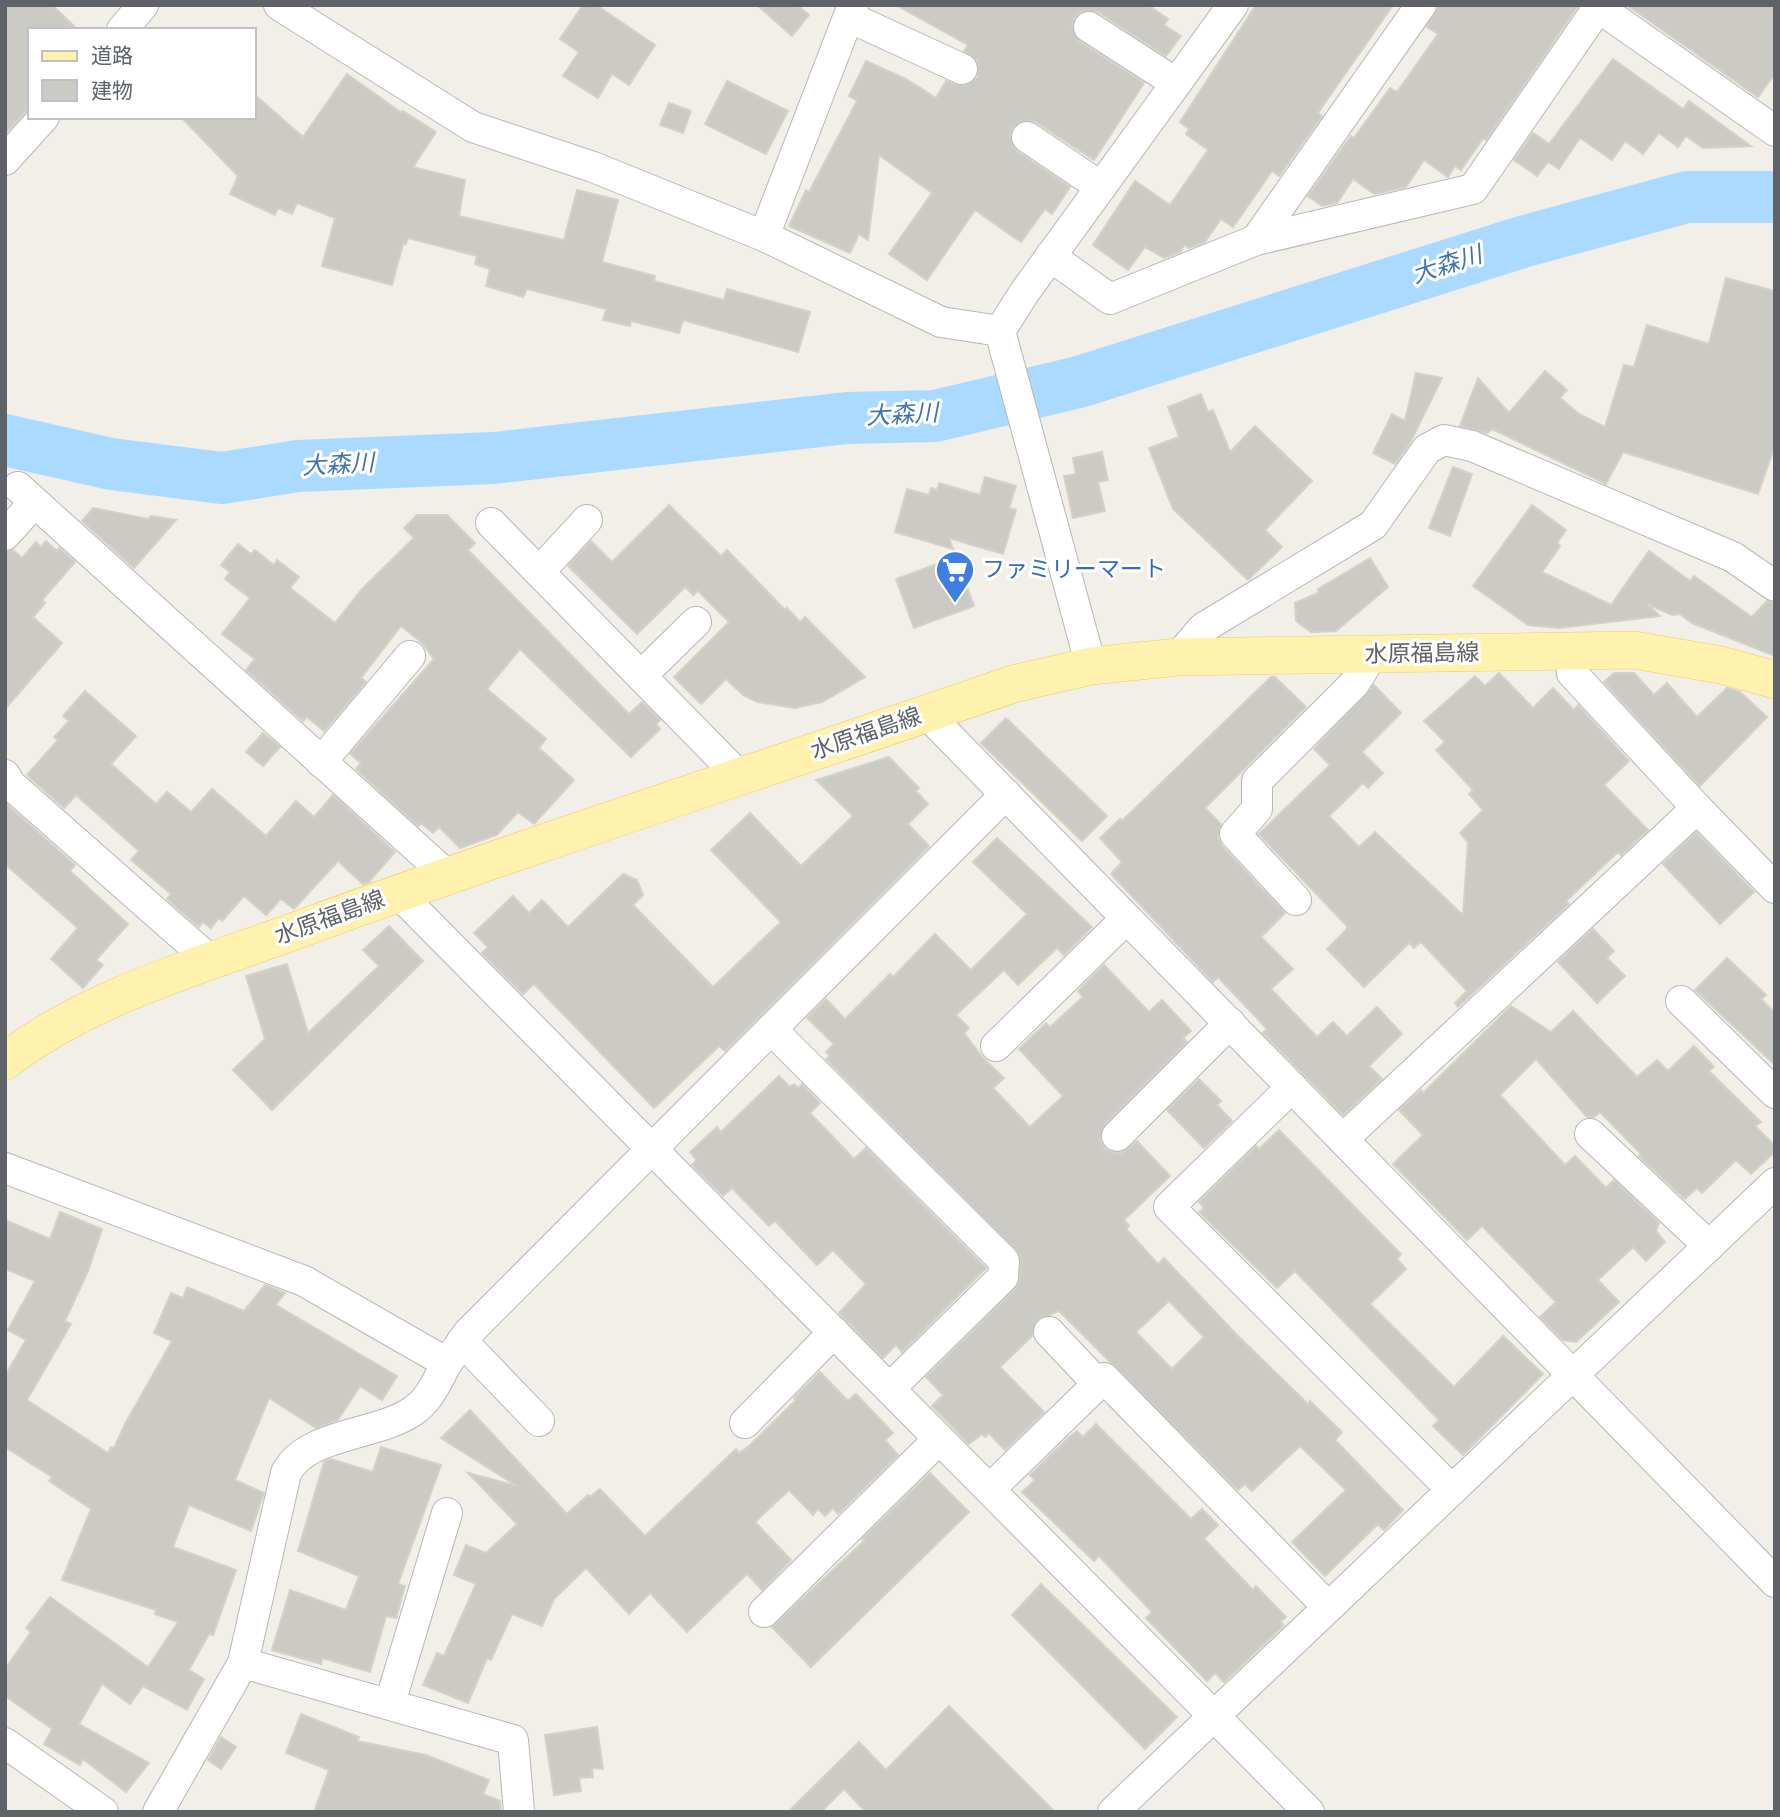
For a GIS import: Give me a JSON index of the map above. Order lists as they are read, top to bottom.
{
  "streets": {
    "main road": ["水原福島線"]
  },
  "water": ["大森川"],
  "places": {
    "supermarket": ["ファミリーマート"]
  },
  "legend": ["道路", "建物"]
}
